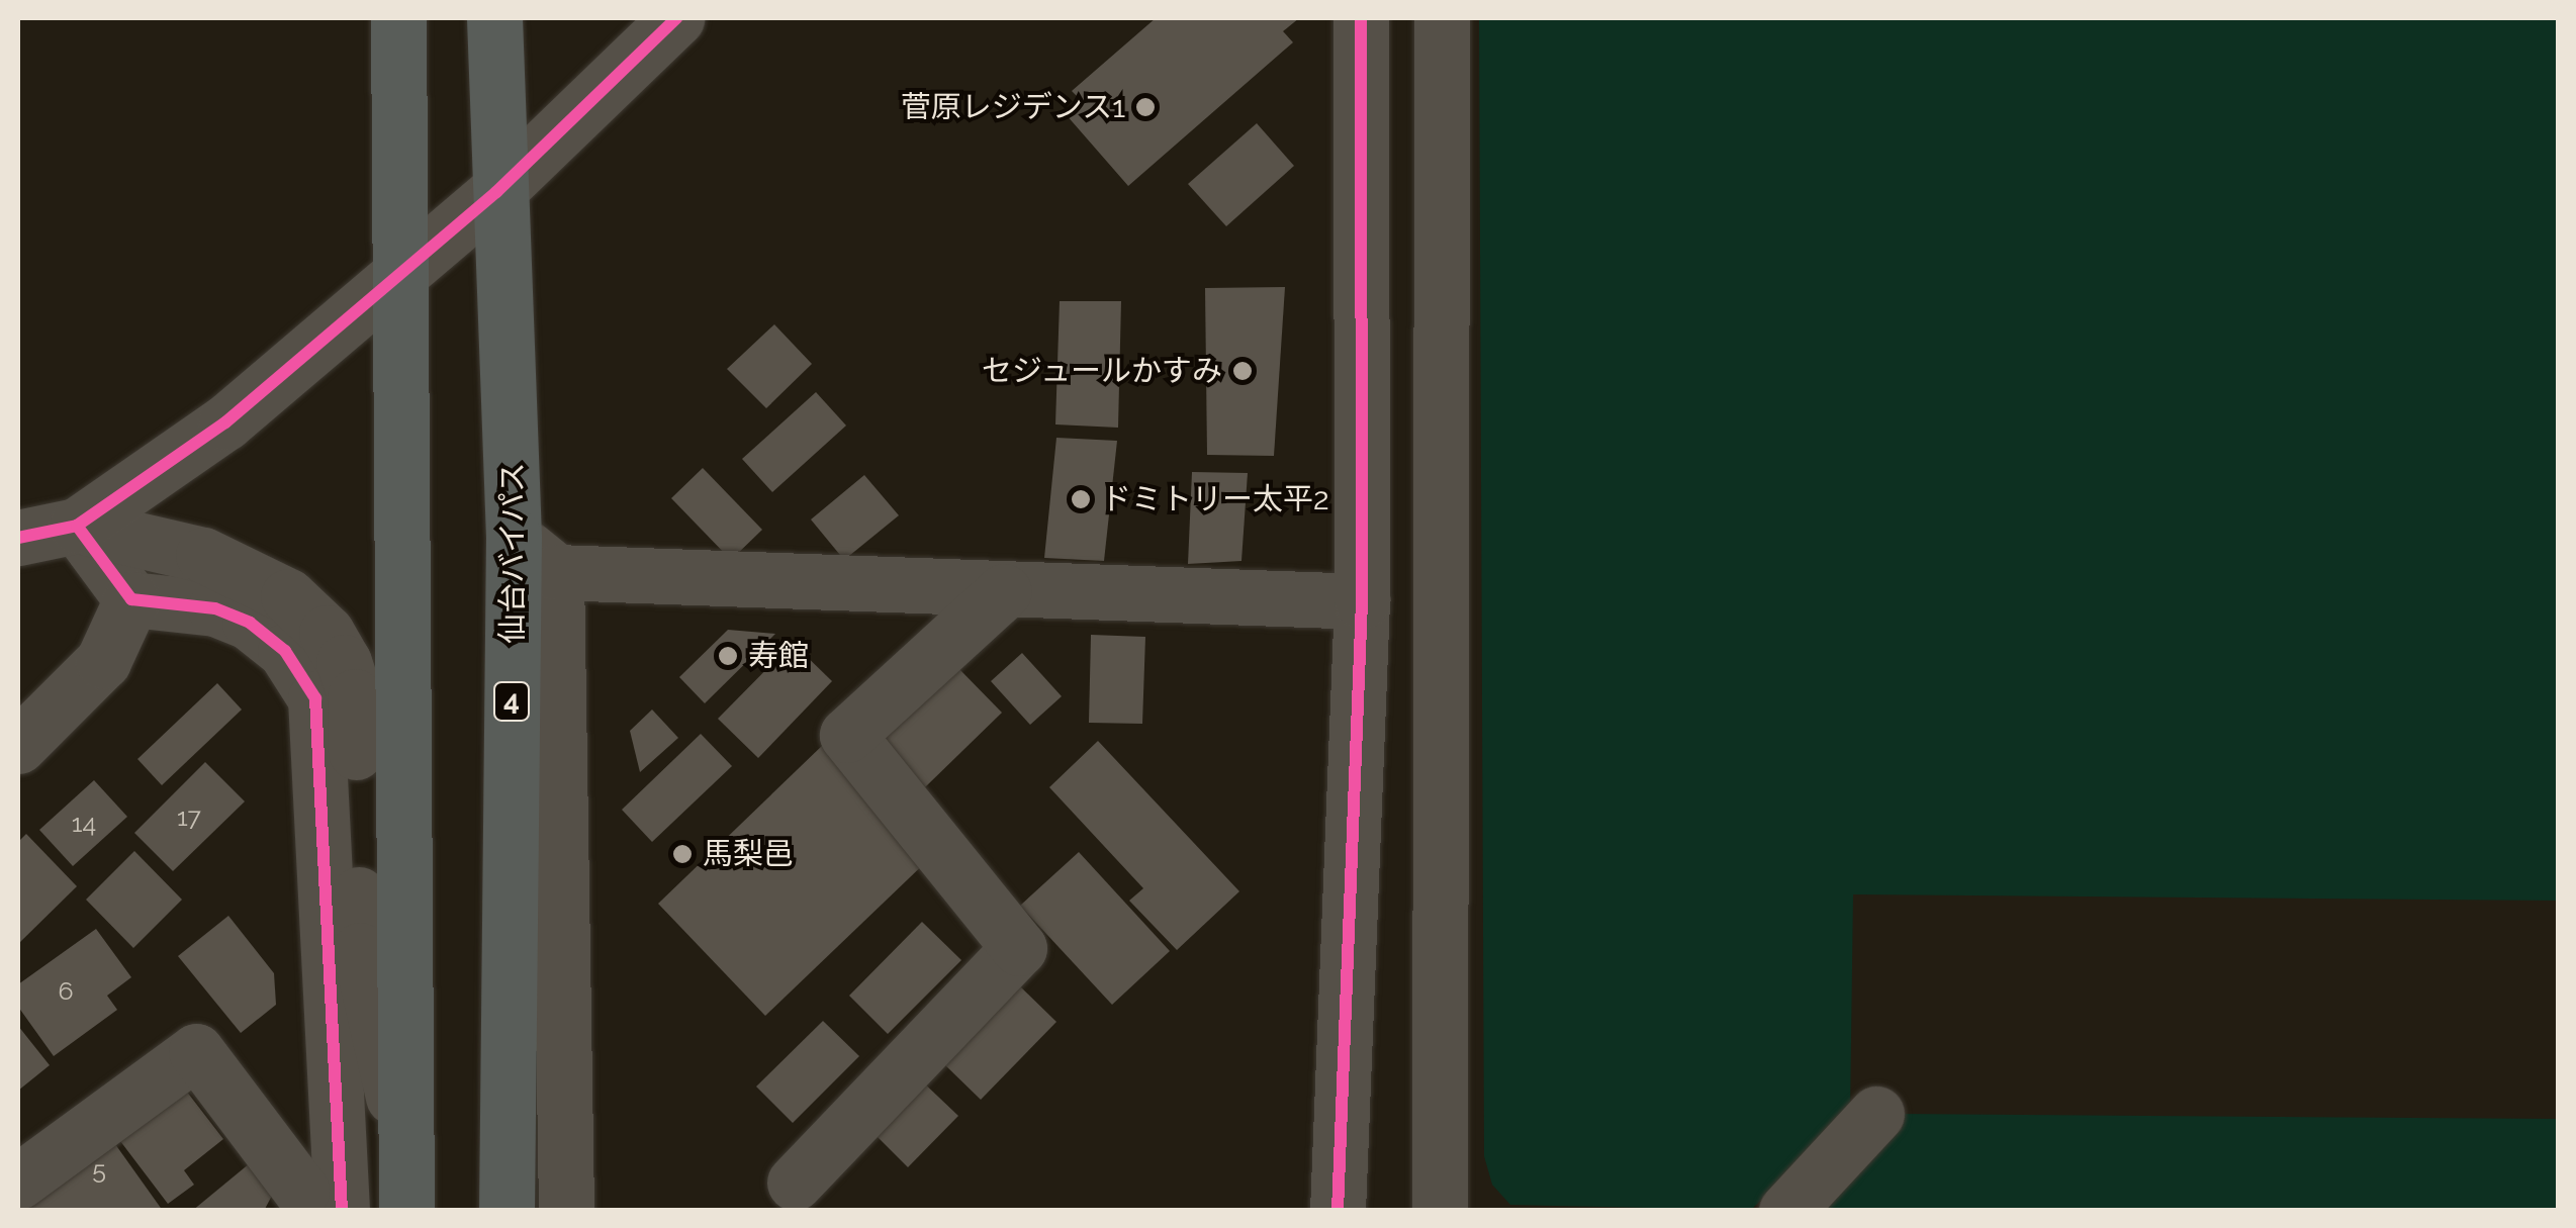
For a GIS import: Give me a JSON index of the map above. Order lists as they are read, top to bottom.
{
  "streets": {
    "highway": ["仙台バイパス", "4"]
  },
  "places": [
    "菅原レジデンス1",
    "セジュールかすみ",
    "ドミトリー太平2",
    "寿館",
    "馬梨邑"
  ],
  "house_numbers": [
    "17",
    "14",
    "6",
    "5"
  ]
}
